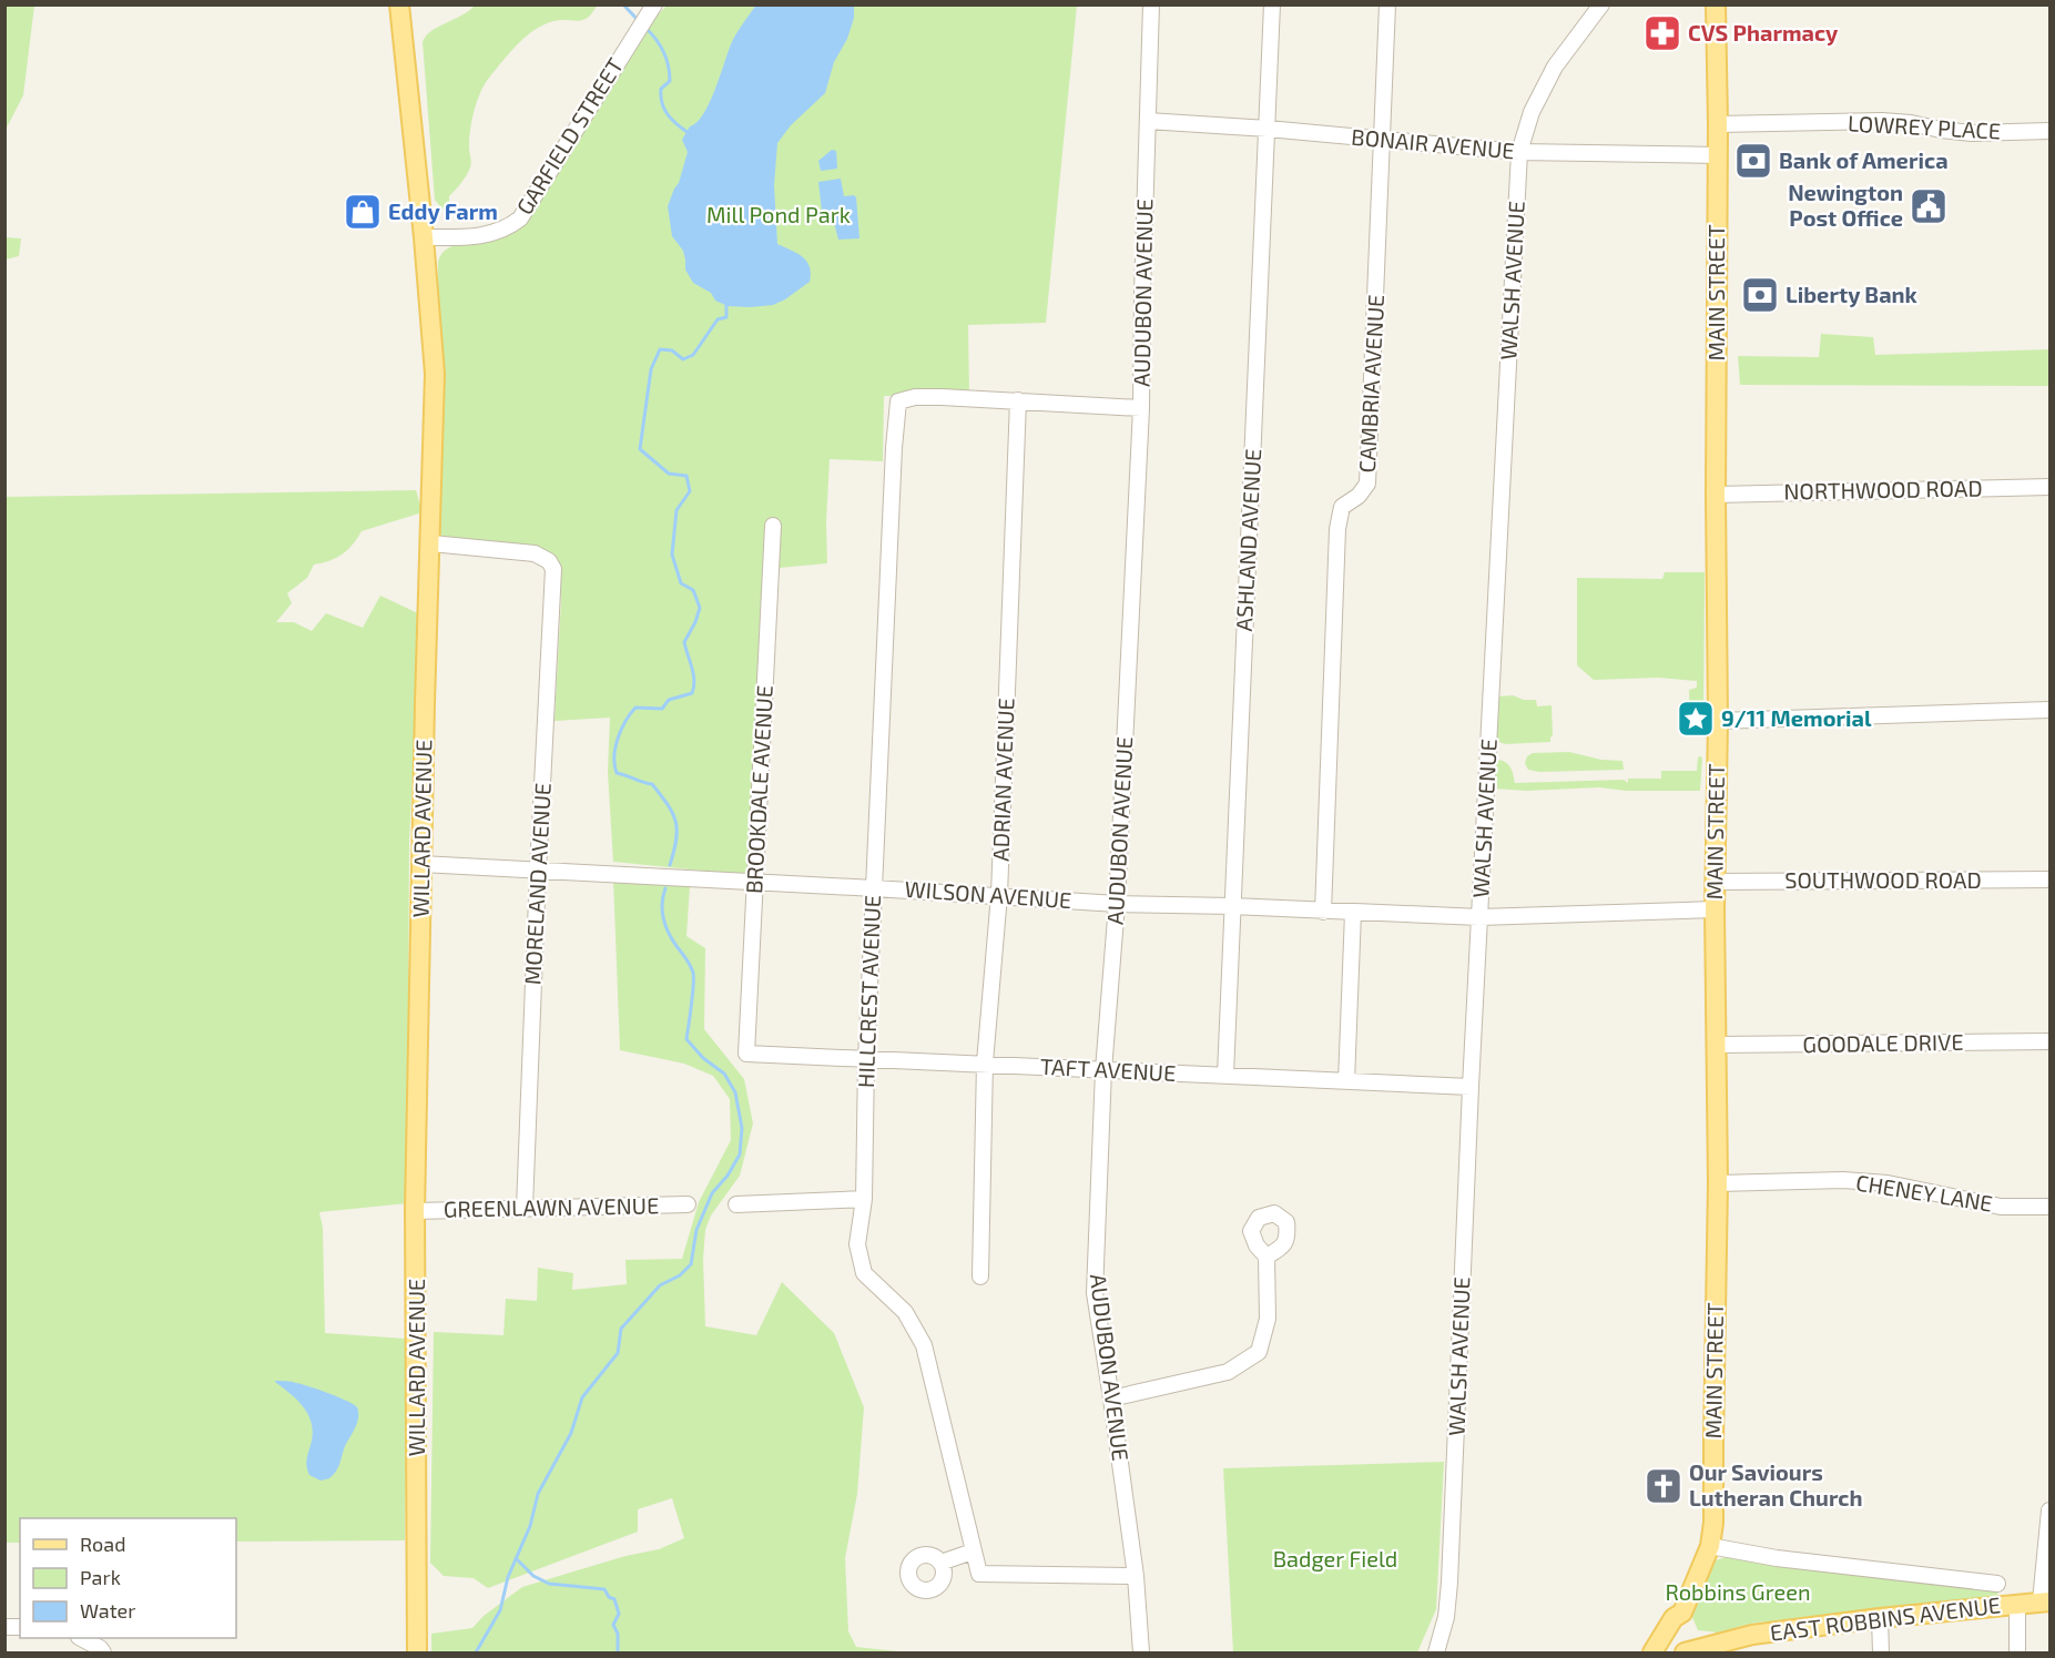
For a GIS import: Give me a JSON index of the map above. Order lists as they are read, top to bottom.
{
  "streets": {
    "main road": ["MAIN STREET", "WILLARD AVENUE", "EAST ROBBINS AVENUE"],
    "street": [
      "LOWREY PLACE",
      "GARFIELD STREET",
      "BONAIR AVENUE",
      "WALSH AVENUE",
      "AUDUBON AVENUE",
      "CAMBRIA AVENUE",
      "NORTHWOOD ROAD",
      "ASHLAND AVENUE",
      "ADRIAN AVENUE",
      "BROOKDALE AVENUE",
      "SOUTHWOOD ROAD",
      "MORELAND AVENUE",
      "WILSON AVENUE",
      "HILLCREST AVENUE",
      "GOODALE DRIVE",
      "TAFT AVENUE",
      "CHENEY LANE",
      "GREENLAWN AVENUE"
    ]
  },
  "crossings": [
    ["LOWREY PLACE", "MAIN STREET"],
    ["GARFIELD STREET", "WILLARD AVENUE"],
    ["BONAIR AVENUE", "WALSH AVENUE"],
    ["BONAIR AVENUE", "AUDUBON AVENUE"],
    ["BONAIR AVENUE", "MAIN STREET"],
    ["BONAIR AVENUE", "CAMBRIA AVENUE"],
    ["BONAIR AVENUE", "ASHLAND AVENUE"],
    ["WALSH AVENUE", "WILSON AVENUE"],
    ["WALSH AVENUE", "TAFT AVENUE"],
    ["AUDUBON AVENUE", "WILSON AVENUE"],
    ["AUDUBON AVENUE", "HILLCREST AVENUE"],
    ["AUDUBON AVENUE", "TAFT AVENUE"],
    ["MAIN STREET", "NORTHWOOD ROAD"],
    ["MAIN STREET", "SOUTHWOOD ROAD"],
    ["MAIN STREET", "WILSON AVENUE"],
    ["MAIN STREET", "GOODALE DRIVE"],
    ["MAIN STREET", "CHENEY LANE"],
    ["MAIN STREET", "EAST ROBBINS AVENUE"],
    ["CAMBRIA AVENUE", "WILSON AVENUE"],
    ["ASHLAND AVENUE", "WILSON AVENUE"],
    ["ASHLAND AVENUE", "TAFT AVENUE"],
    ["ADRIAN AVENUE", "WILSON AVENUE"],
    ["ADRIAN AVENUE", "HILLCREST AVENUE"],
    ["ADRIAN AVENUE", "TAFT AVENUE"],
    ["BROOKDALE AVENUE", "WILSON AVENUE"],
    ["BROOKDALE AVENUE", "TAFT AVENUE"],
    ["WILLARD AVENUE", "MORELAND AVENUE"],
    ["WILLARD AVENUE", "WILSON AVENUE"],
    ["WILLARD AVENUE", "GREENLAWN AVENUE"],
    ["MORELAND AVENUE", "WILSON AVENUE"],
    ["MORELAND AVENUE", "GREENLAWN AVENUE"],
    ["WILSON AVENUE", "HILLCREST AVENUE"],
    ["HILLCREST AVENUE", "TAFT AVENUE"]
  ],
  "parks": ["Mill Pond Park", "Badger Field", "Robbins Green"],
  "places": {
    "pharmacy": ["CVS Pharmacy"],
    "bank": ["Bank of America", "Liberty Bank"],
    "public building": ["Newington Post Office"],
    "shop": ["Eddy Farm"],
    "place": ["9/11 Memorial"],
    "church": ["Our Saviours Lutheran Church"]
  },
  "legend": ["Road", "Park", "Water"]
}
